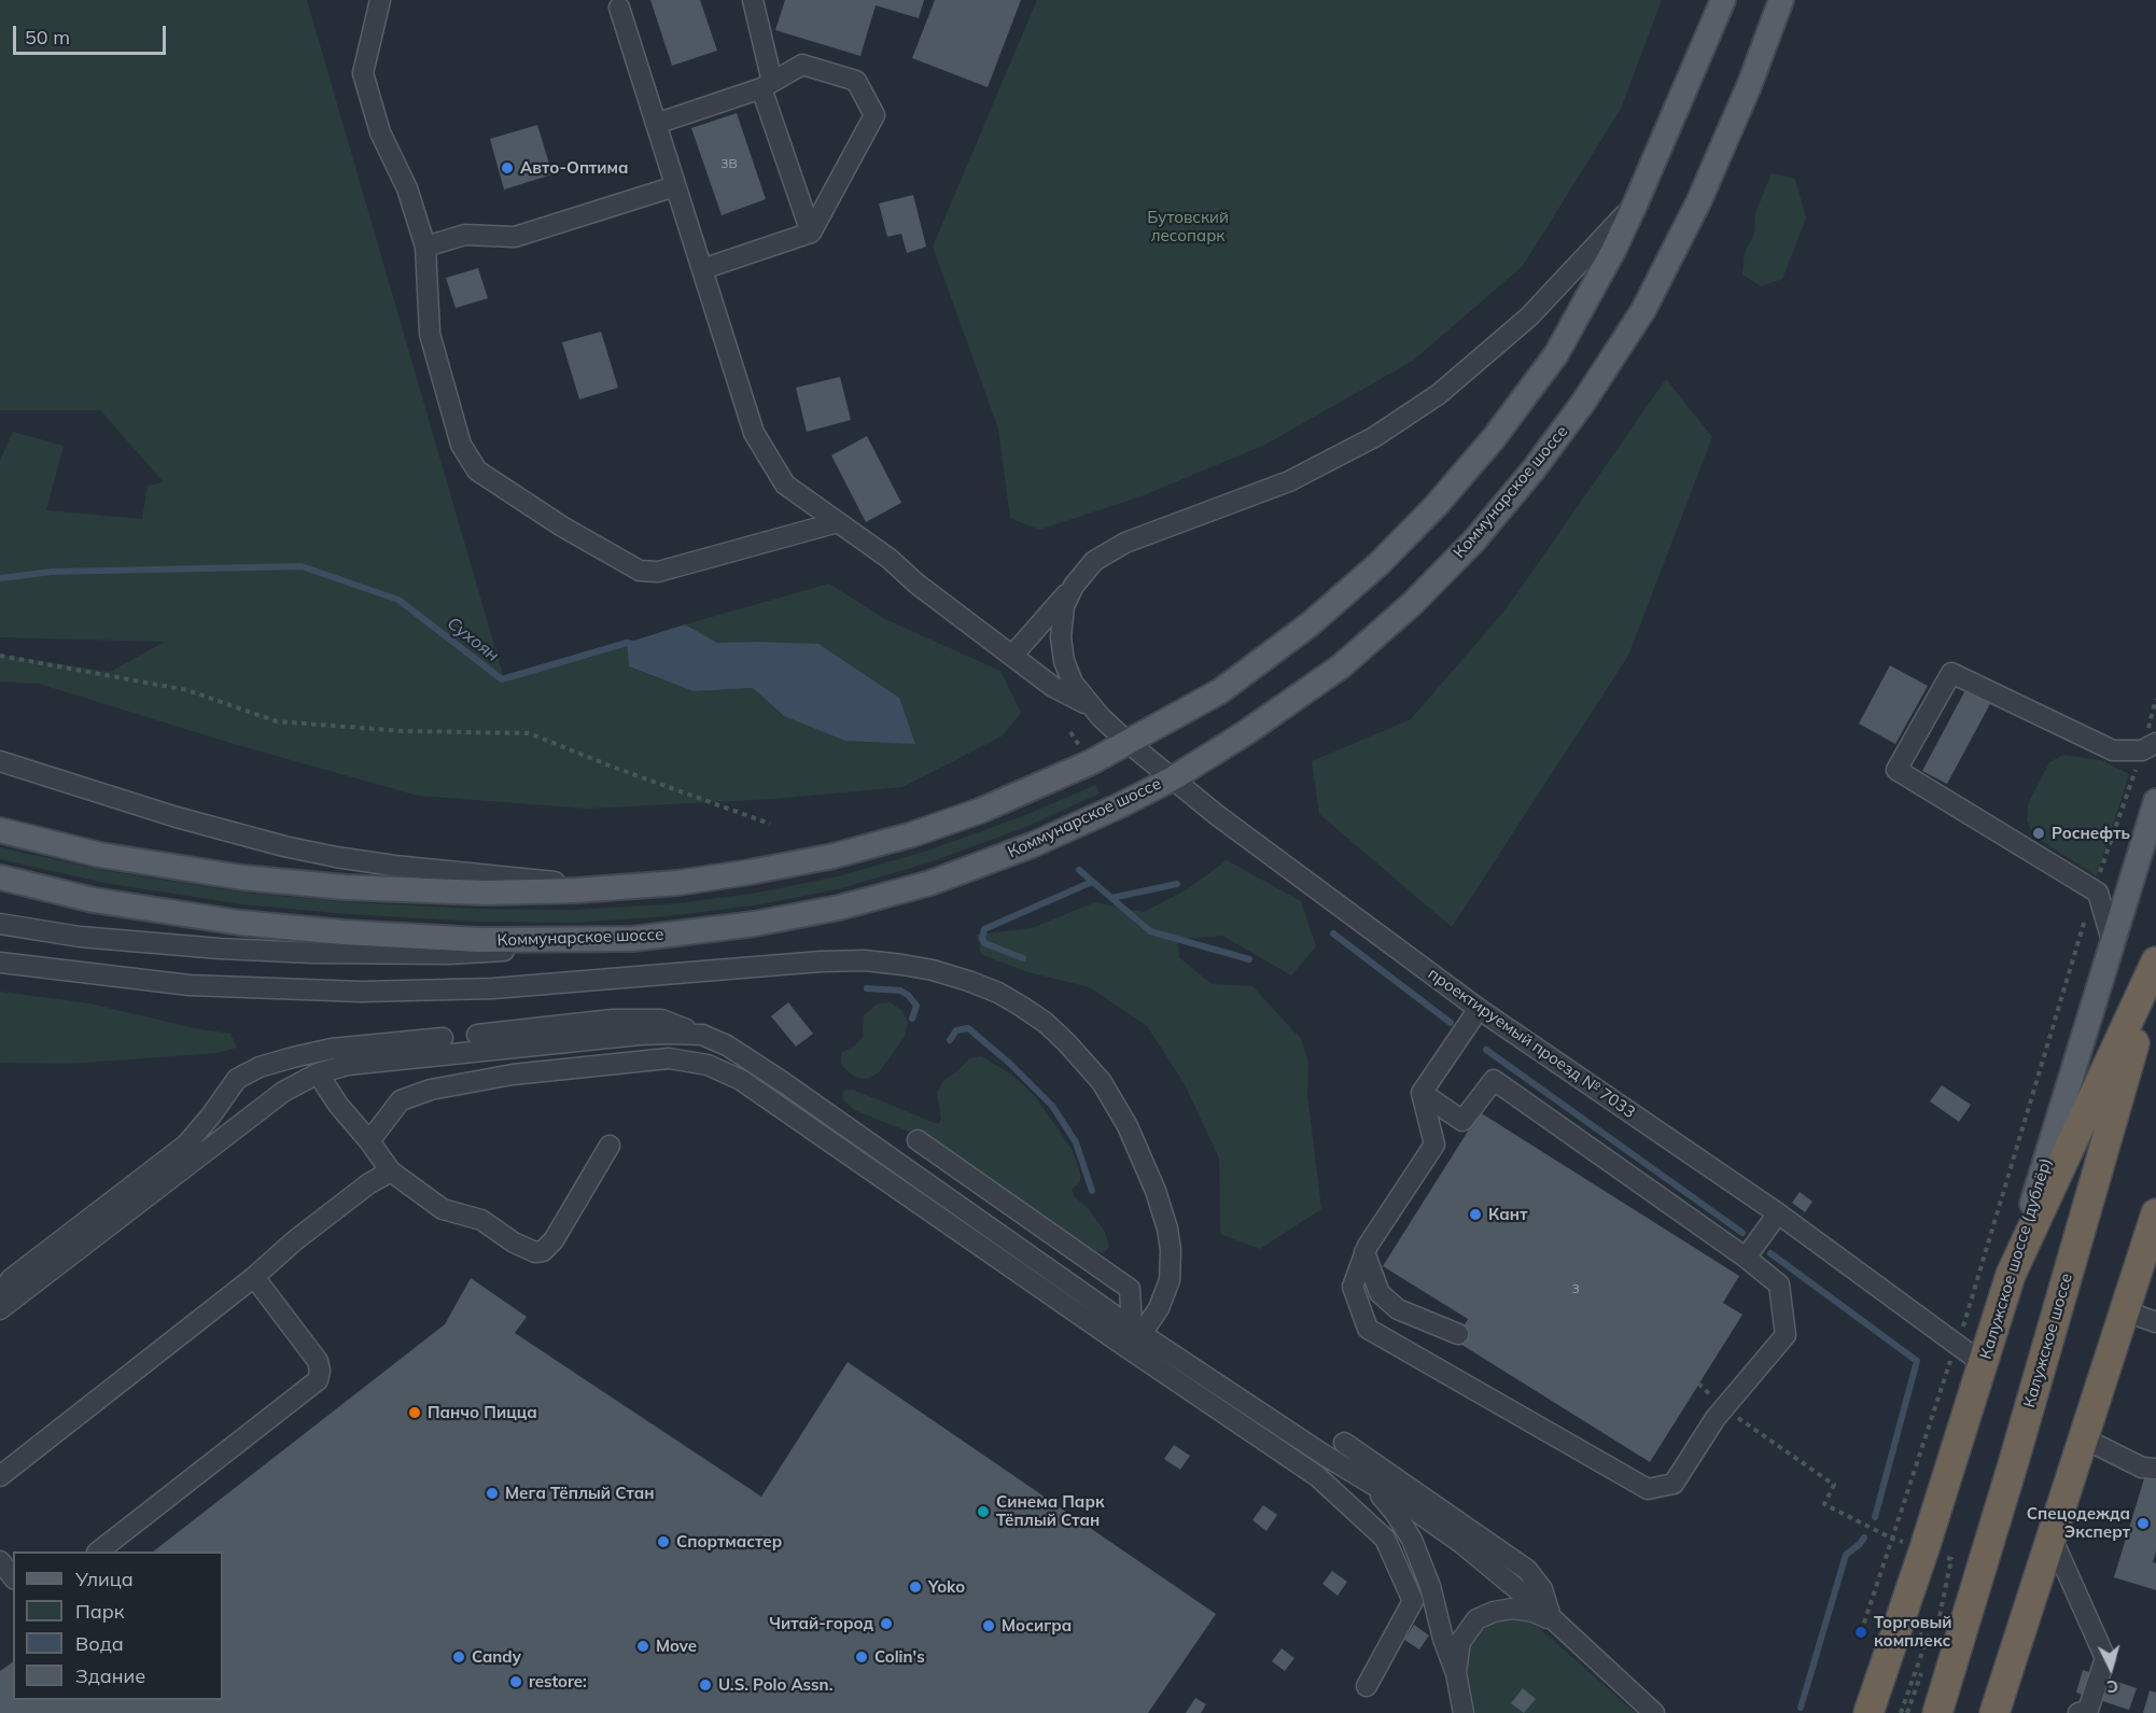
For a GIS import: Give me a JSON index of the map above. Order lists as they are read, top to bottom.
{
  "streets": {
    "highway": ["Калужское шоссе (дублёр)", "Калужское шоссе"],
    "main road": ["Коммунарское шоссе"],
    "street": ["проектируемый проезд № 7033"]
  },
  "crossings": [
    ["Коммунарское шоссе", "проектируемый проезд № 7033"],
    ["проектируемый проезд № 7033", "Калужское шоссе (дублёр)"]
  ],
  "water": ["Сухоян"],
  "parks": ["Бутовский лесопарк"],
  "places": [
    "Авто-Оптима",
    "Роснефть",
    "Кант",
    "Панчо Пицца",
    "Мега Тёплый Cтан",
    "Синема Парк Тёплый Стан",
    "Спецодежда Эксперт",
    "Спортмастер",
    "Yoko",
    "Читай-город",
    "Мосигра",
    "Торговый комплекс",
    "Move",
    "Candy",
    "Colin's",
    "restore:",
    "U.S. Polo Assn."
  ],
  "house_numbers": ["3В", "3"],
  "legend": [
    "Улица",
    "Парк",
    "Вода",
    "Здание"
  ],
  "scale_bar": "50 m",
  "north": "bottom"
}
